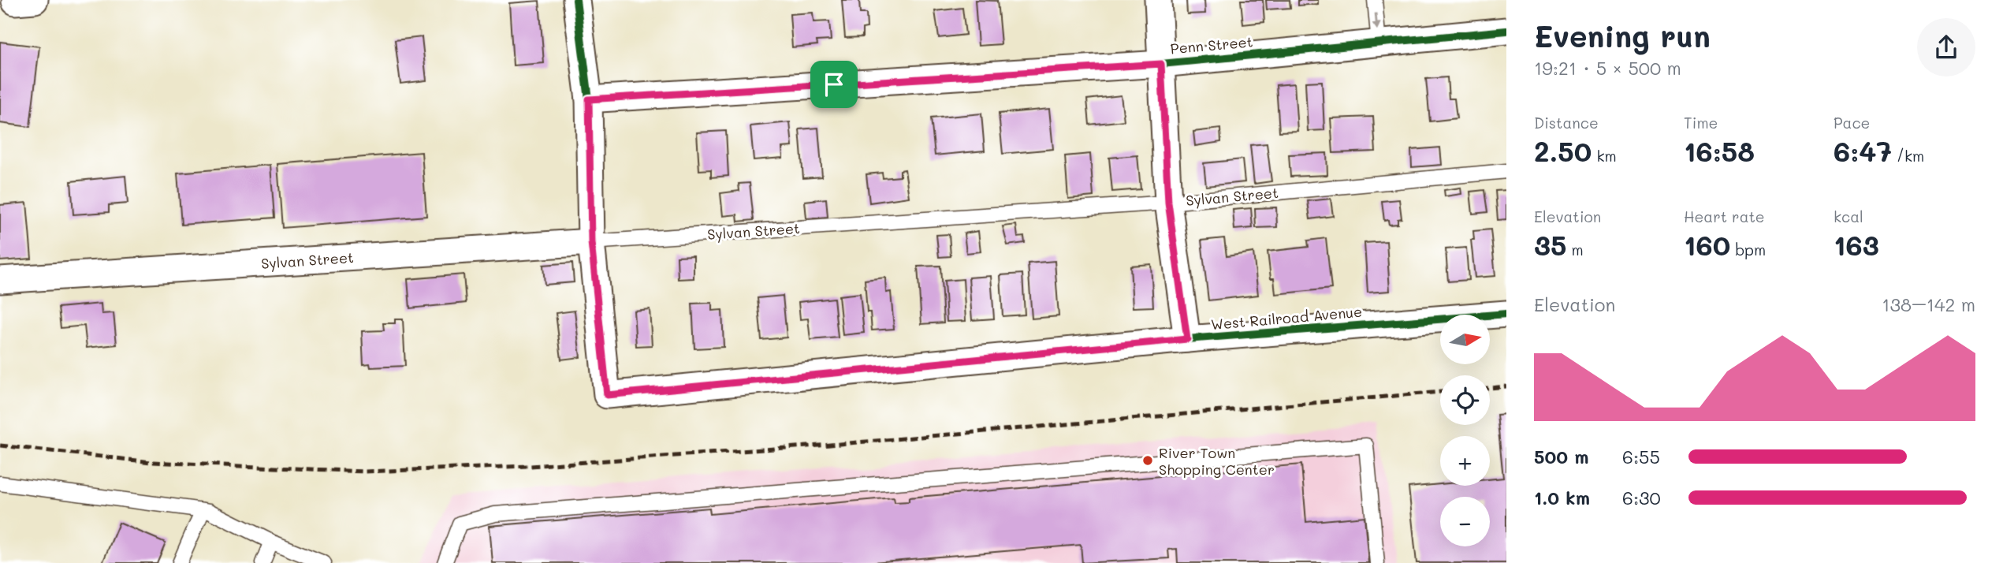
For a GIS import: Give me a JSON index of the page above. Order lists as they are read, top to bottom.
{
  "streets": {
    "street": ["Penn Street", "Sylvan Street", "West Railroad Avenue"]
  },
  "crossings": [
    ["Sylvan Street", "West Railroad Avenue"]
  ],
  "places": ["River Town Shopping Center"],
  "north": "right",
  "page": {
    "heading": ["Evening run", "19:21 · 5 × 500 m"],
    "stats": [
      ["Distance", "2.50 km"],
      ["Time", "16:58"],
      ["Pace", "6:47 /km"],
      ["Elevation", "35 m"],
      ["Heart rate", "160 bpm"],
      ["kcal", "163"]
    ],
    "chart": ["Elevation", "138–142 m"],
    "map_buttons": ["+", "−"],
    "list": [
      {
        "name": "500 m",
        "note": "6:55"
      },
      {
        "name": "1.0 km",
        "note": "6:30"
      }
    ]
  }
}
